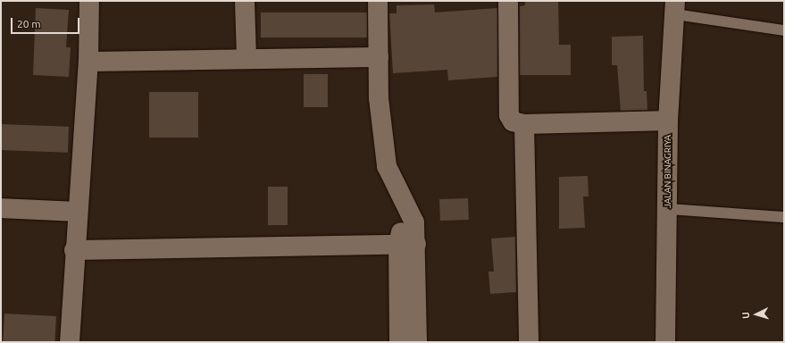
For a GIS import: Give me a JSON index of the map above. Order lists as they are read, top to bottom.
{
  "streets": {
    "street": ["JALAN BINAGRIYA"]
  },
  "scale_bar": "20 m",
  "north": "left"
}
